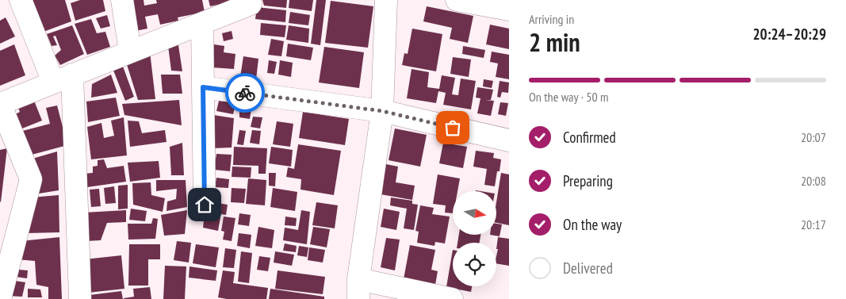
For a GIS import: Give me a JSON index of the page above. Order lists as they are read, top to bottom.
{
  "north": "right",
  "page": {
    "heading": ["2 min", "Arriving in", "20:24–20:29"],
    "bar": "On the way · 50 m",
    "list": [
      ["Confirmed", "20:07"],
      ["Preparing", "20:08"],
      ["On the way", "20:17"],
      "Delivered"
    ]
  }
}
